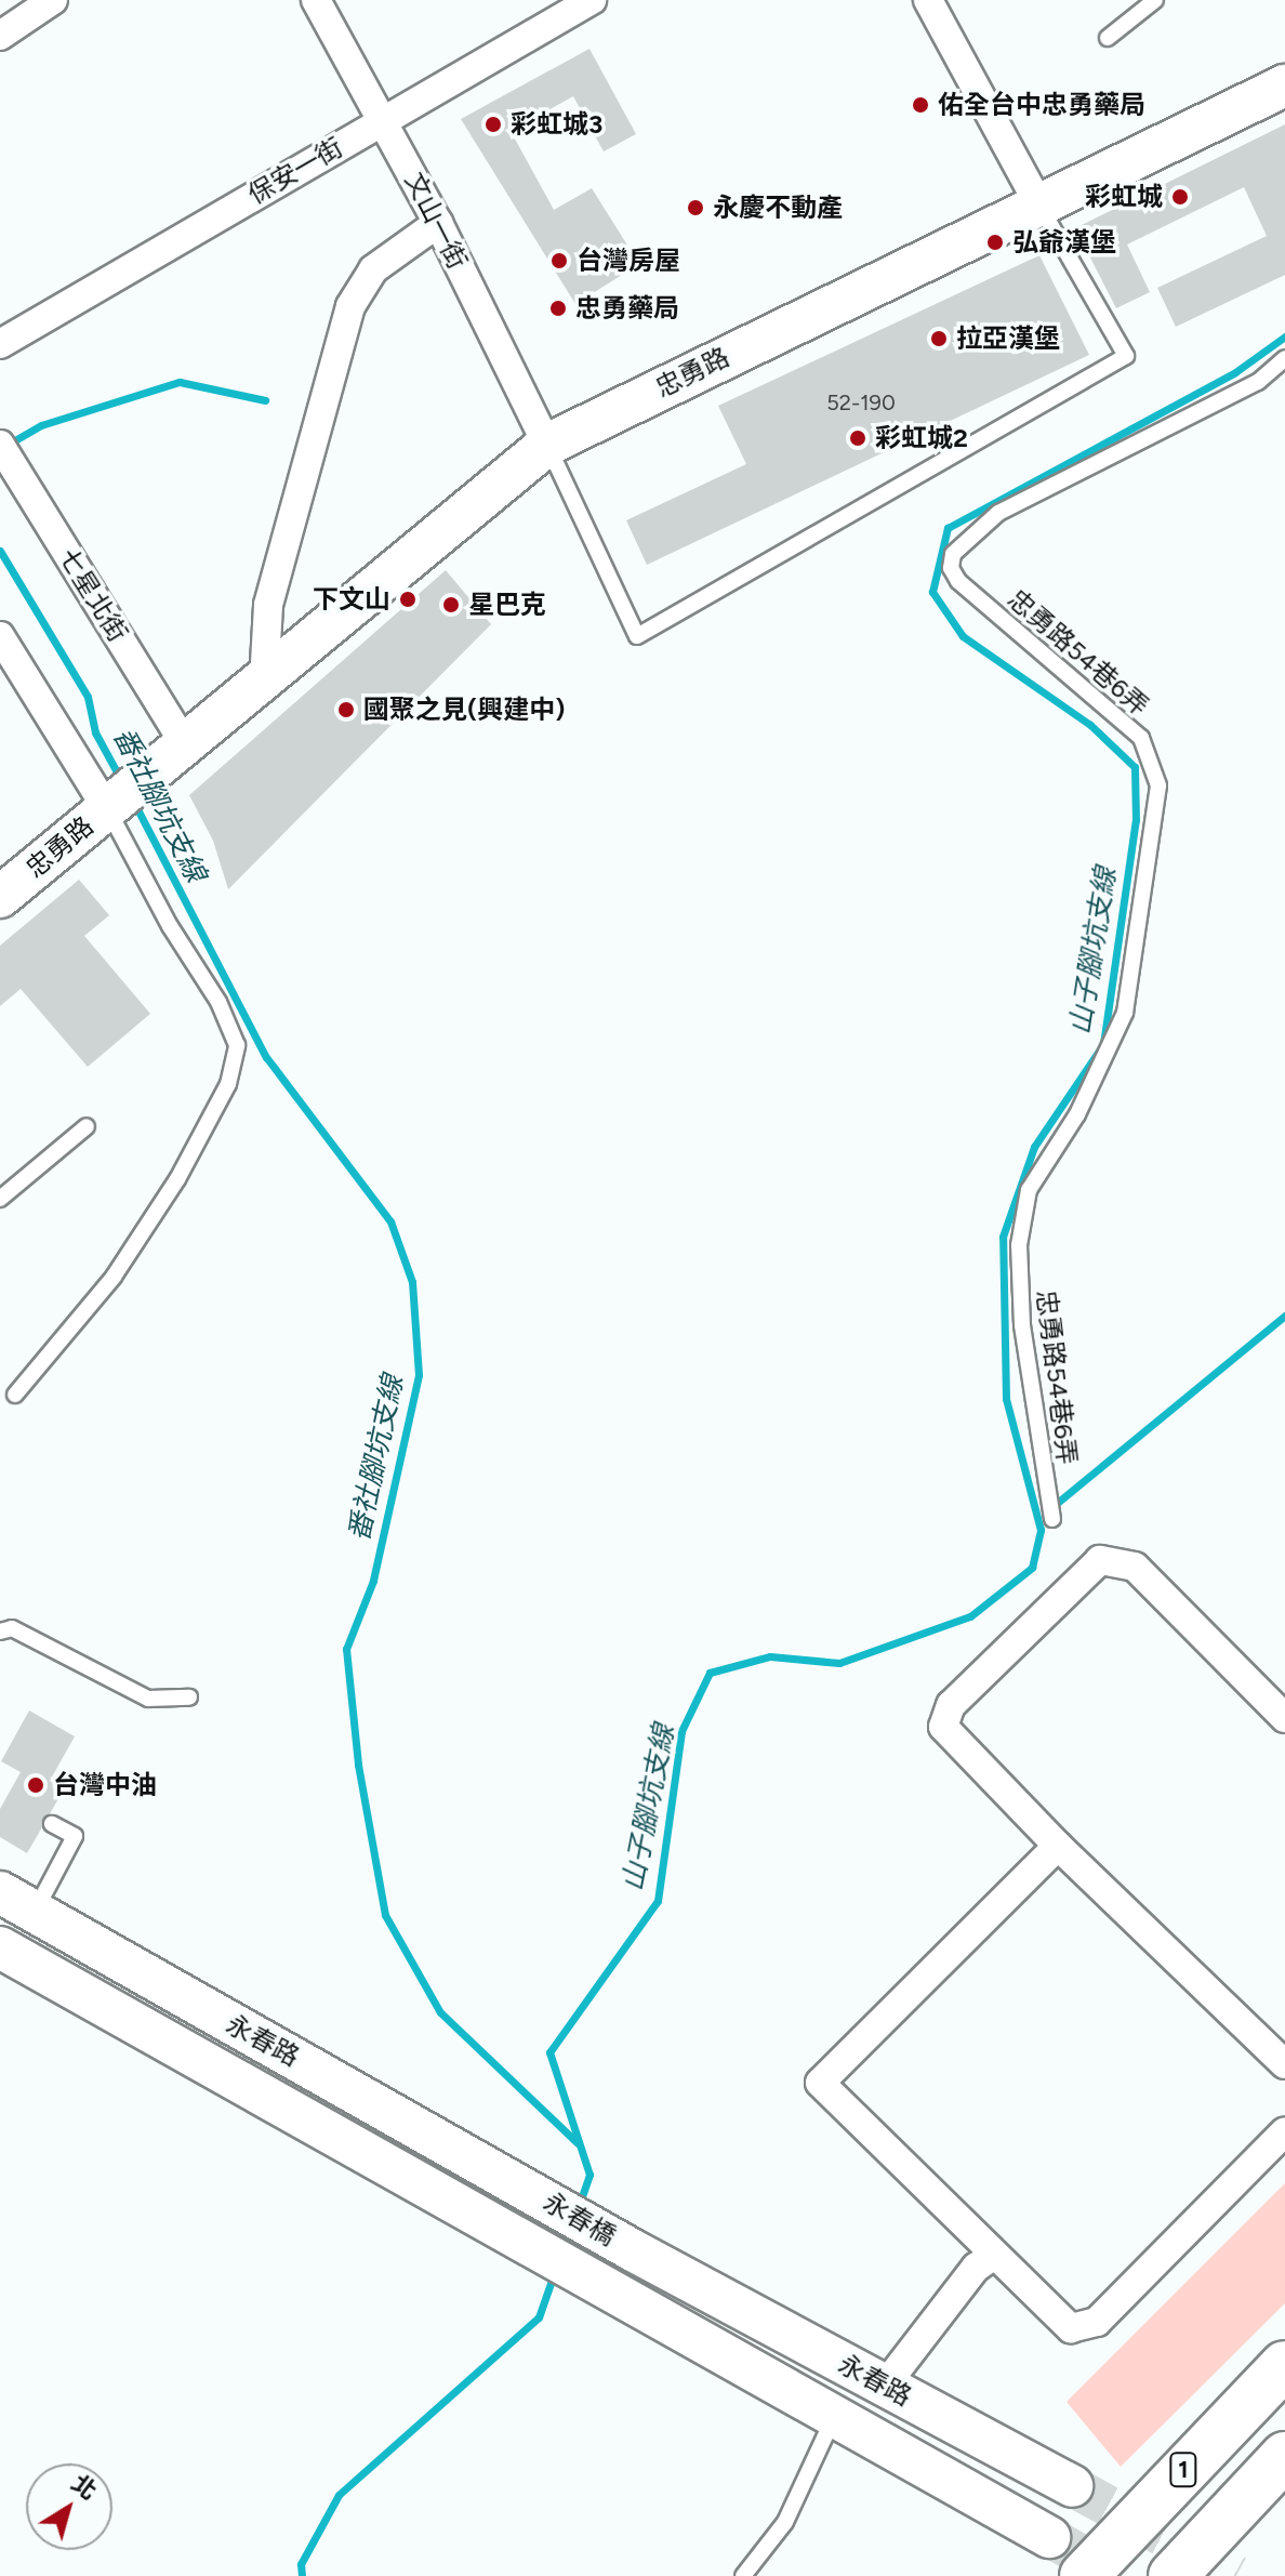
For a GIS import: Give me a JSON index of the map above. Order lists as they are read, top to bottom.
{
  "streets": {
    "highway": ["1"],
    "street": [
      "保安一街",
      "文山一街",
      "忠勇路",
      "七星北街",
      "永春路",
      "永春橋"
    ],
    "lane": ["忠勇路54巷6弄"]
  },
  "crossings": [
    ["保安一街", "文山一街"],
    ["文山一街", "忠勇路"],
    ["忠勇路", "七星北街"],
    ["永春路", "永春橋"]
  ],
  "water": ["番社腳坑支線", "山子腳坑支線"],
  "places": [
    "佑全台中忠勇藥局",
    "彩虹城3",
    "彩虹城",
    "永慶不動產",
    "弘爺漢堡",
    "台灣房屋",
    "忠勇藥局",
    "拉亞漢堡",
    "彩虹城2",
    "下文山",
    "星巴克",
    "國聚之見(興建中)",
    "台灣中油"
  ],
  "house_numbers": ["52-190"],
  "north": "top right"
}
